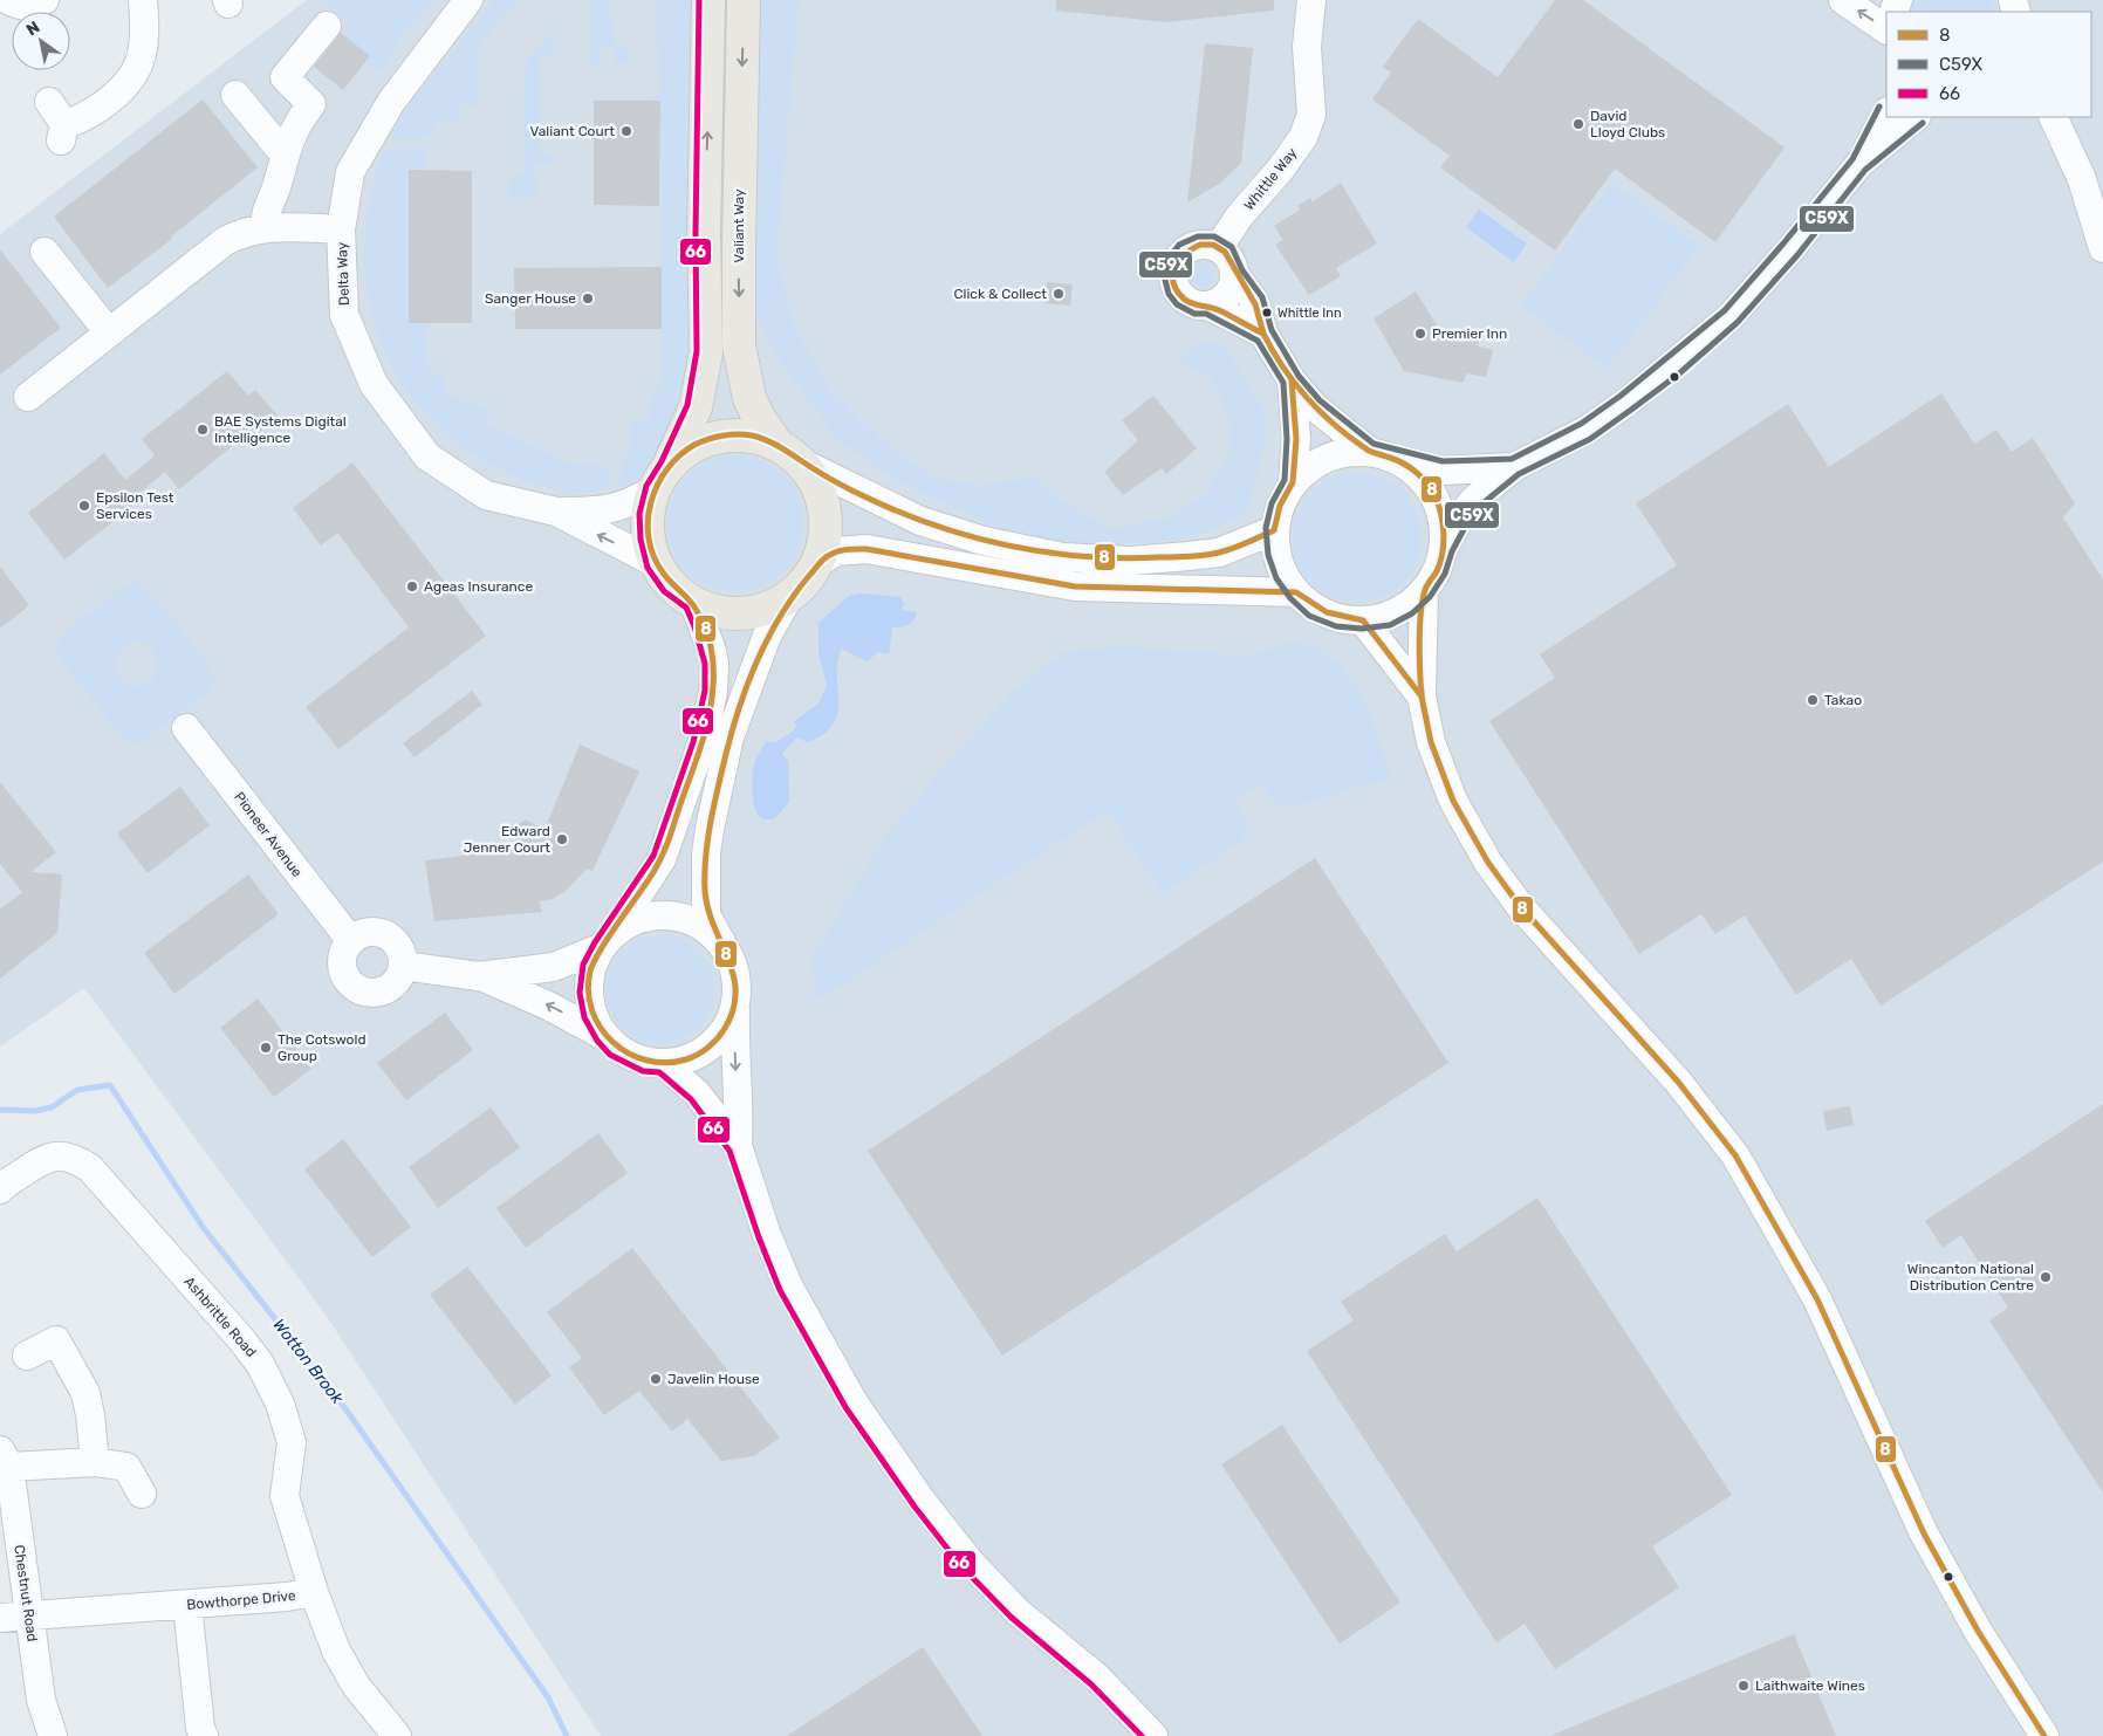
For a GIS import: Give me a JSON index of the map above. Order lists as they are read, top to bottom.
{
  "streets": {
    "main road": ["Valiant Way"],
    "street": [
      "Whittle Way",
      "Delta Way",
      "Pioneer Avenue",
      "Ashbrittle Road",
      "Chestnut Road",
      "Bowthorpe Drive"
    ]
  },
  "crossings": [
    ["Valiant Way", "Delta Way"],
    ["Ashbrittle Road", "Bowthorpe Drive"],
    ["Chestnut Road", "Bowthorpe Drive"]
  ],
  "water": ["Wotton Brook"],
  "places": [
    "David Lloyd Clubs",
    "Valiant Court",
    "Click & Collect",
    "Sanger House",
    "Whittle Inn",
    "Premier Inn",
    "BAE Systems Digital Intelligence",
    "Epsilon Test Services",
    "Ageas Insurance",
    "Takao",
    "Edward Jenner Court",
    "The Cotswold Group",
    "Wincanton National Distribution Centre",
    "Javelin House",
    "Laithwaite Wines"
  ],
  "lines": ["transit line 66", "transit line C59X", "transit line 8"],
  "legend": ["8", "C59X", "66"],
  "north": "top left"
}
